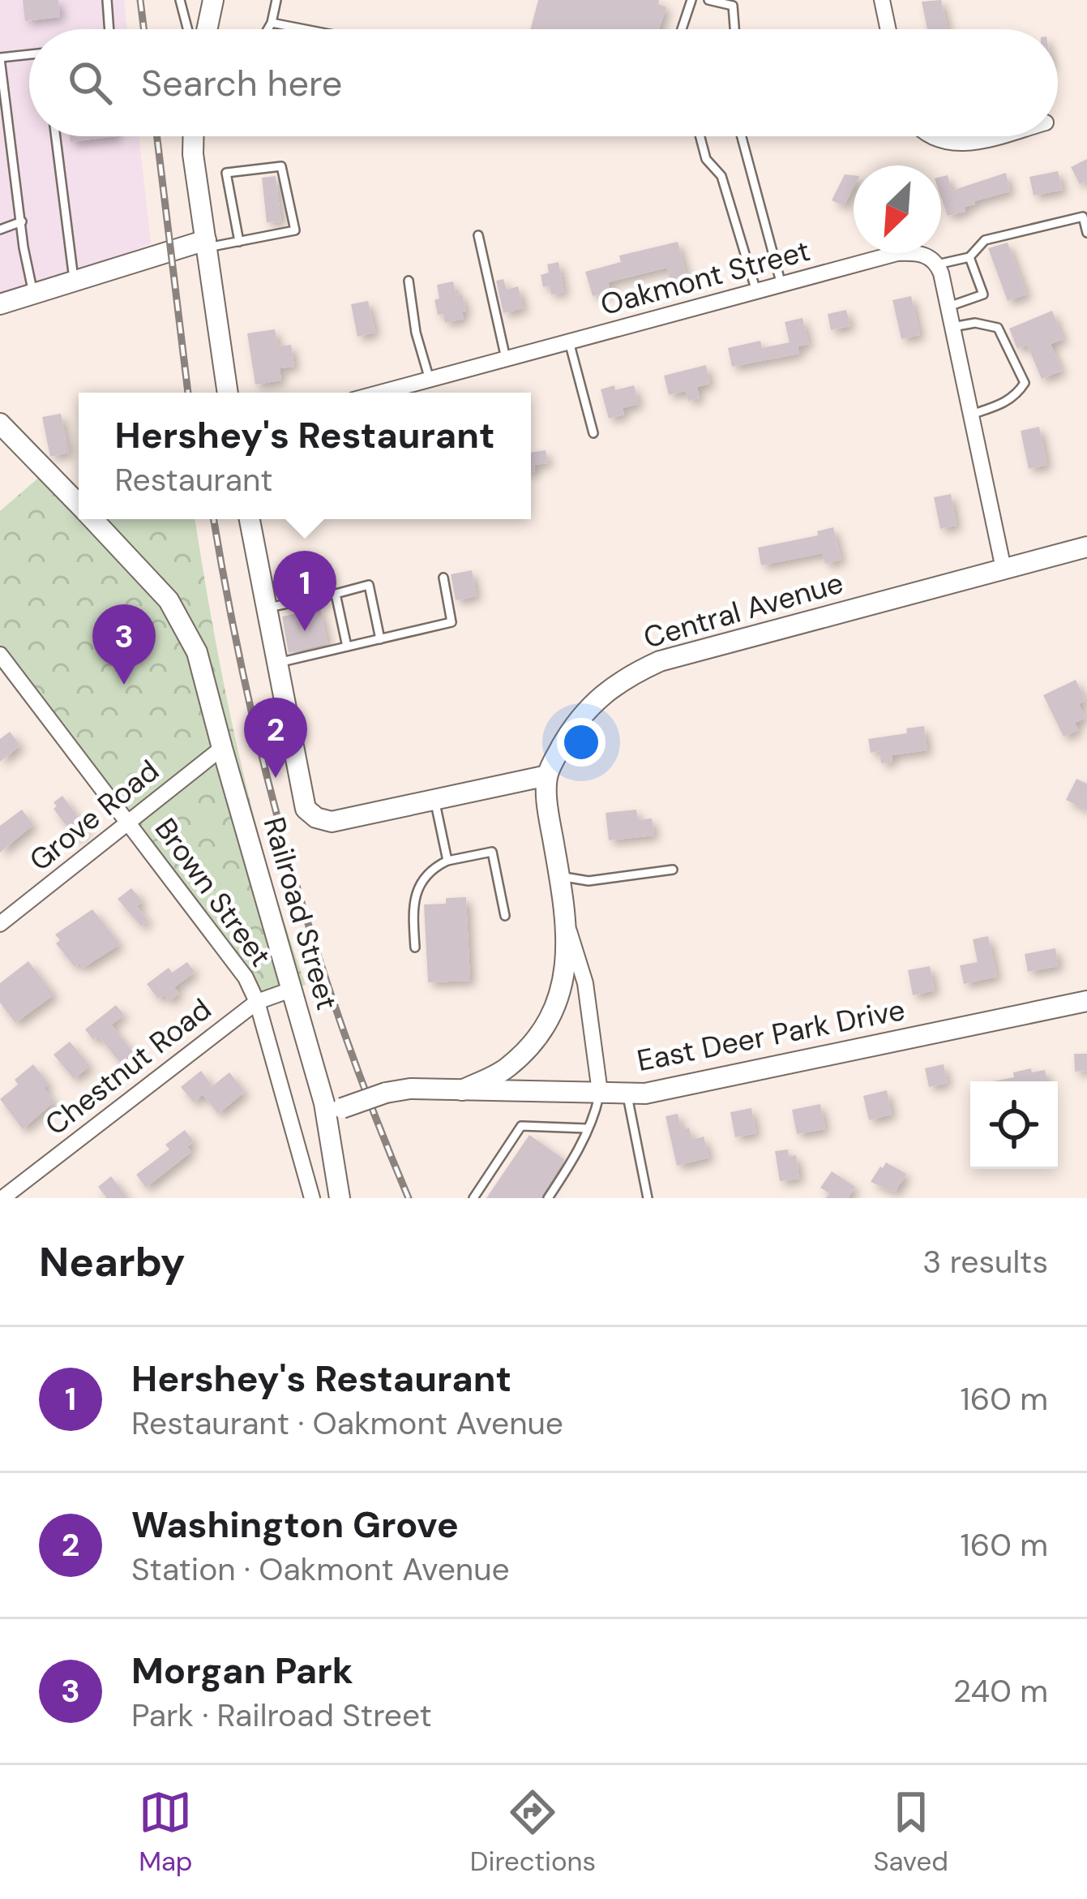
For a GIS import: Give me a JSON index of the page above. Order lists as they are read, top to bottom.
{
  "streets": {
    "street": [
      "Oakmont Street",
      "Central Avenue",
      "Grove Road",
      "Brown Street",
      "Railroad Street",
      "East Deer Park Drive",
      "Chestnut Road"
    ]
  },
  "crossings": [
    ["Grove Road", "Brown Street"],
    ["Grove Road", "Railroad Street"],
    ["Brown Street", "Chestnut Road"],
    ["Railroad Street", "East Deer Park Drive"],
    ["Railroad Street", "Chestnut Road"]
  ],
  "north": "bottom left",
  "page": {
    "search": "Search here",
    "popup": ["Hershey's Restaurant", "Restaurant"],
    "pins": ["1", "3", "2"],
    "heading": ["Nearby", "3 results"],
    "list": [
      {
        "mark": "1",
        "name": "Hershey's Restaurant",
        "note": "Restaurant · Oakmont Avenue",
        "value": "160 m"
      },
      {
        "mark": "2",
        "name": "Washington Grove",
        "note": "Station · Oakmont Avenue",
        "value": "160 m"
      },
      {
        "mark": "3",
        "name": "Morgan Park",
        "note": "Park · Railroad Street",
        "value": "240 m"
      }
    ],
    "nav": ["Map", "Directions", "Saved"]
  }
}
